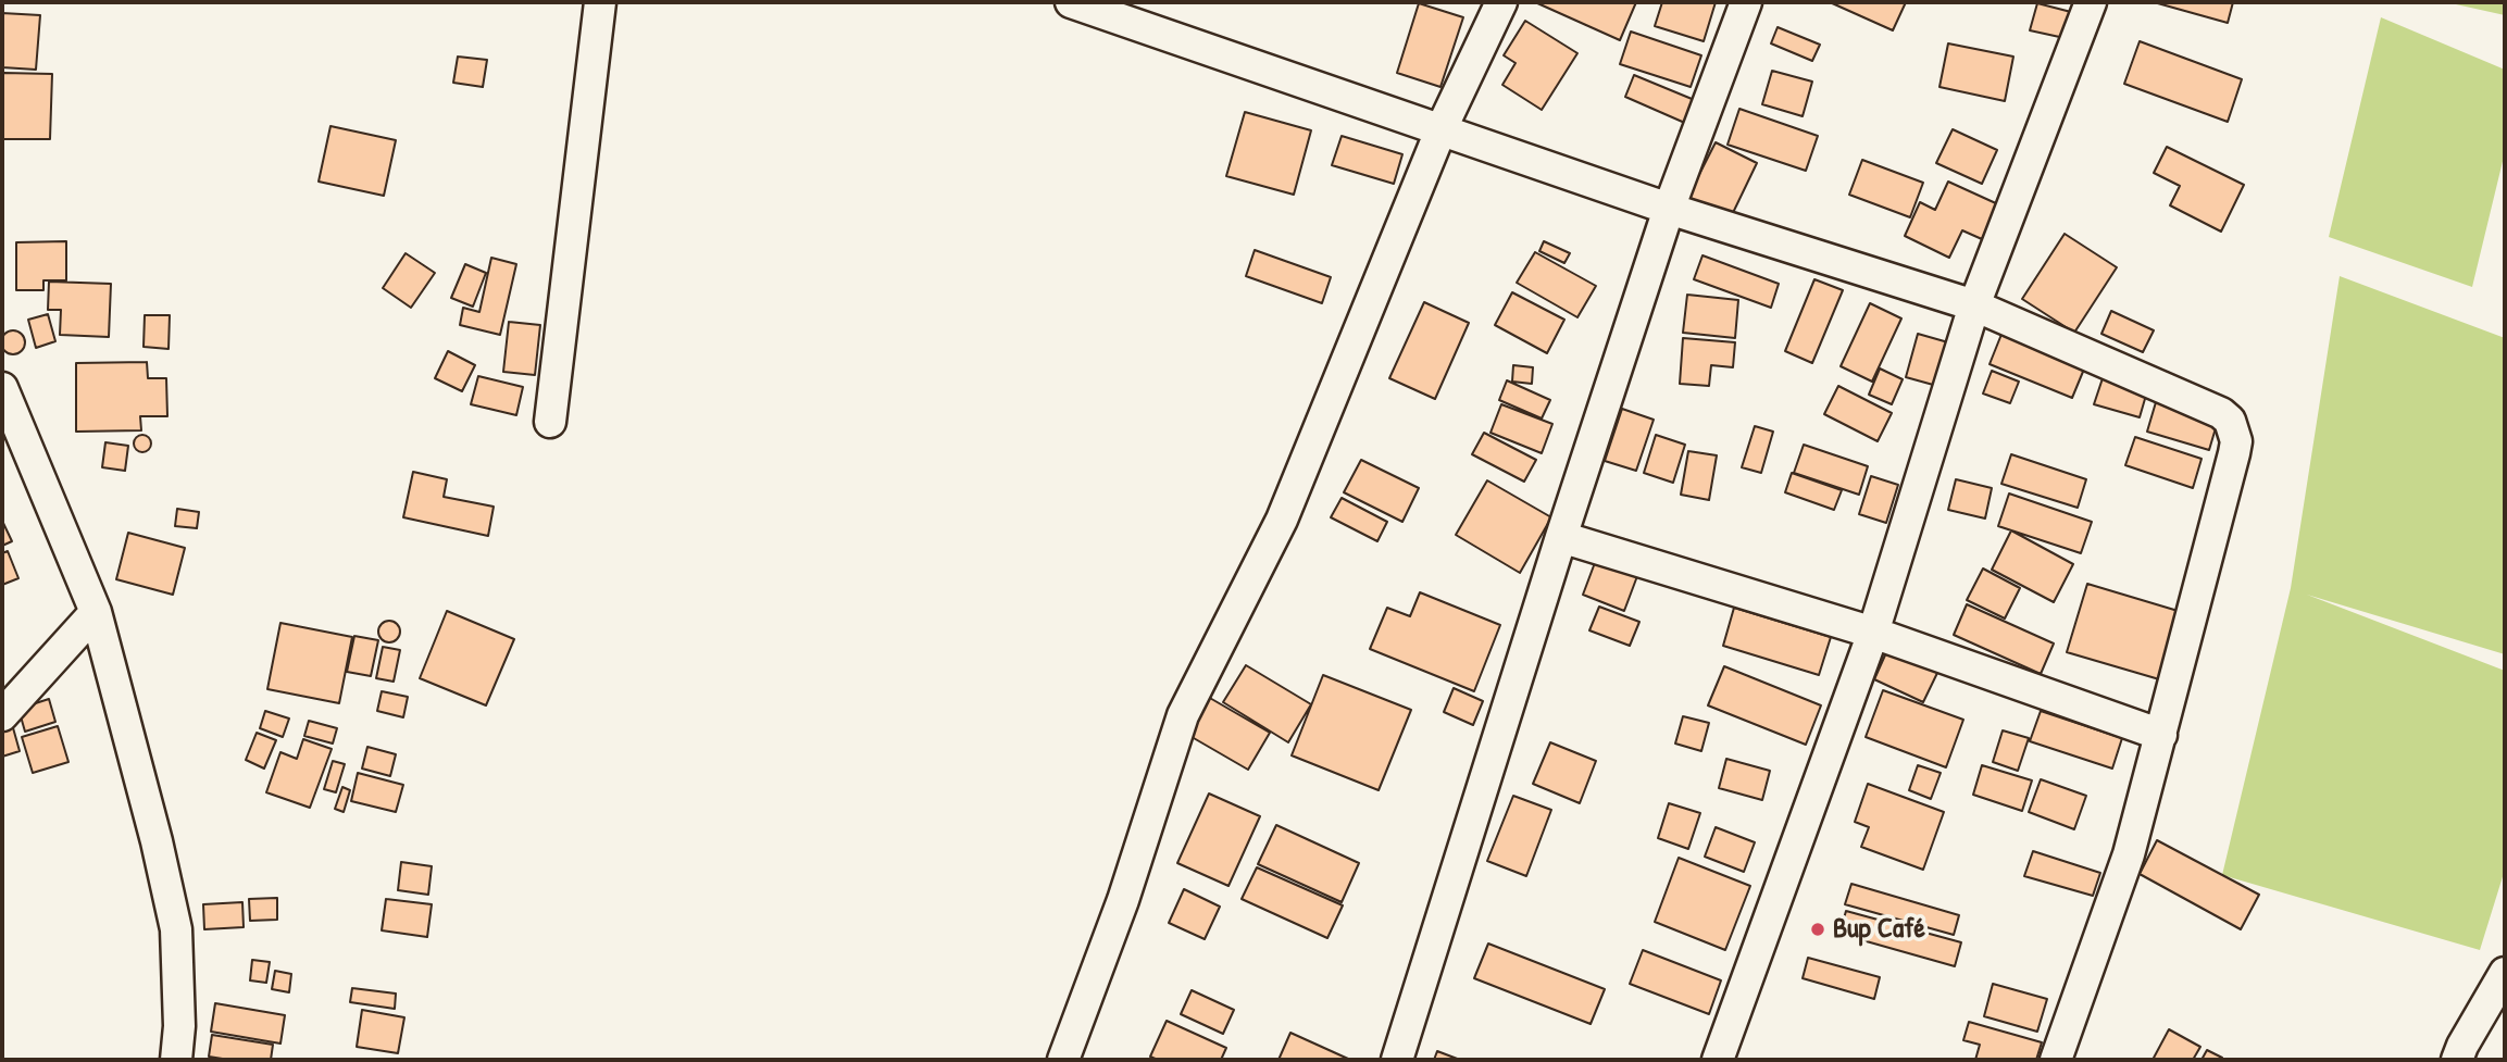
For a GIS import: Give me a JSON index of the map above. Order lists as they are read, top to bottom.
{
  "places": ["Bup Café"]
}
